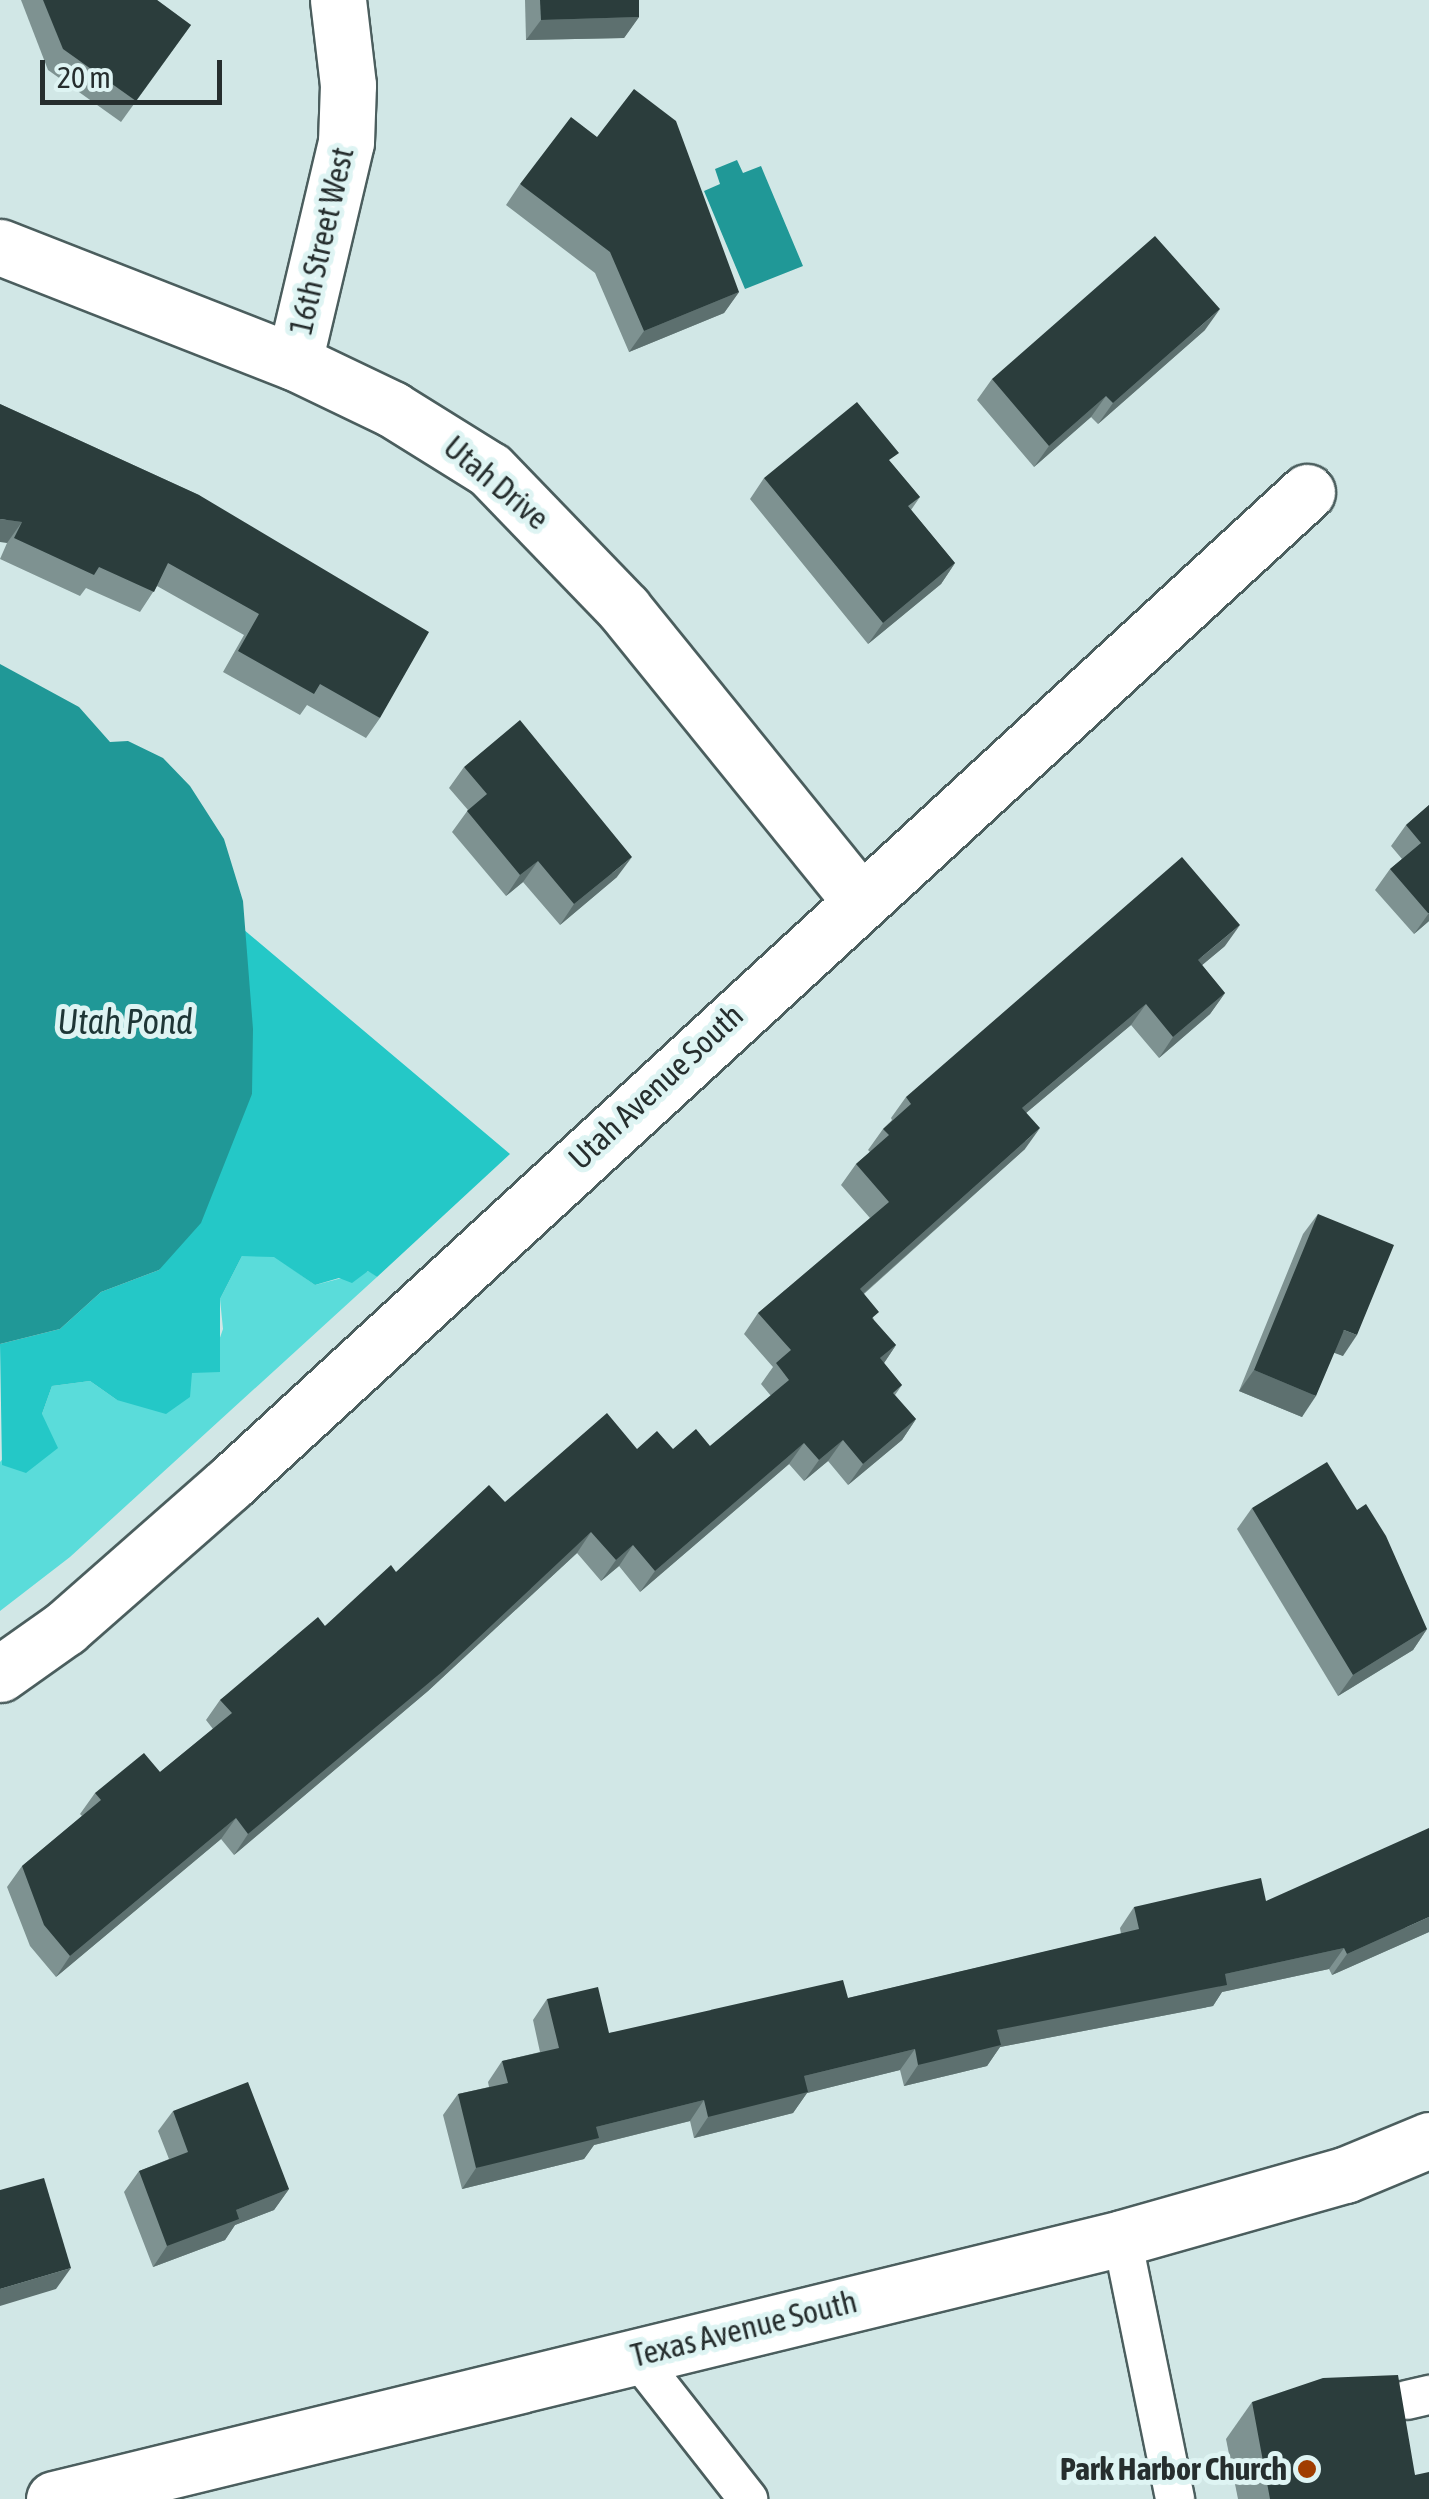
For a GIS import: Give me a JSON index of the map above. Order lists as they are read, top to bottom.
{
  "streets": {
    "street": [
      "16th Street West",
      "Utah Drive",
      "Utah Avenue South",
      "Texas Avenue South"
    ]
  },
  "crossings": [
    ["16th Street West", "Utah Drive"],
    ["Utah Drive", "Utah Avenue South"]
  ],
  "water": ["Utah Pond"],
  "places": ["Park Harbor Church"],
  "scale_bar": "20 m"
}
